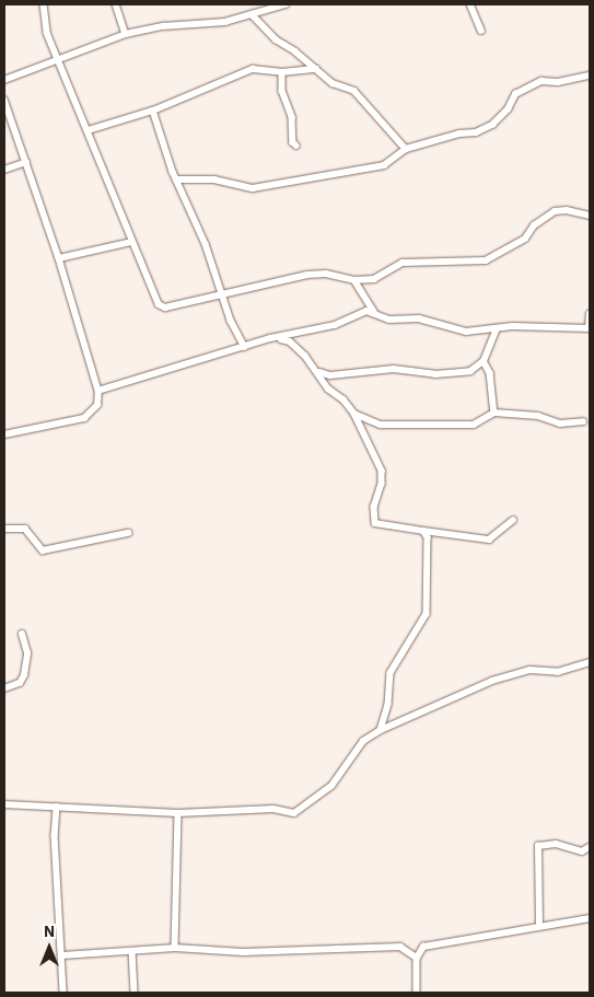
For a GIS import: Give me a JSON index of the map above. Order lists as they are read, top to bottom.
{
  "north": "top"
}
